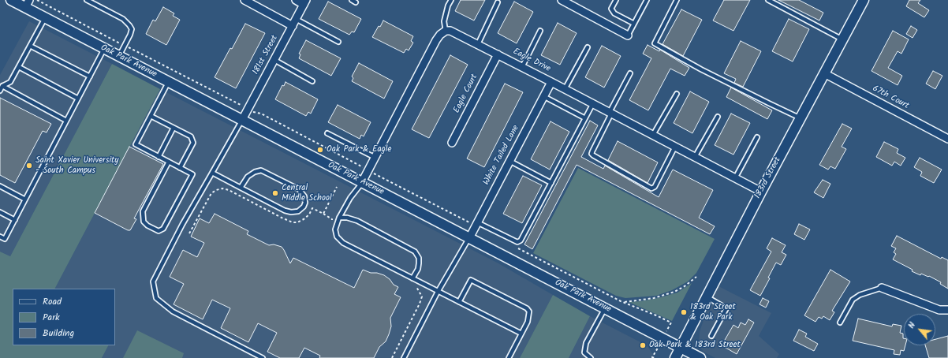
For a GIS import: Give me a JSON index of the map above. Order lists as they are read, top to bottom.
{
  "streets": {
    "street": [
      "181st Street",
      "Eagle Drive",
      "Oak Park Avenue",
      "Eagle Court",
      "67th Court",
      "White Tailed Lane",
      "183rd Street"
    ]
  },
  "crossings": [
    ["181st Street", "Oak Park Avenue"],
    ["Eagle Drive", "Eagle Court"],
    ["Eagle Drive", "White Tailed Lane"],
    ["Eagle Drive", "183rd Street"],
    ["Oak Park Avenue", "White Tailed Lane"],
    ["Oak Park Avenue", "183rd Street"],
    ["67th Court", "183rd Street"]
  ],
  "places": [
    "Oak Park & Eagle",
    "Saint Xavier University - South Campus",
    "Central Middle School",
    "183rd Street & Oak Park",
    "Oak Park & 183rd Street"
  ],
  "legend": ["Road", "Park", "Building"],
  "north": "top left"
}
